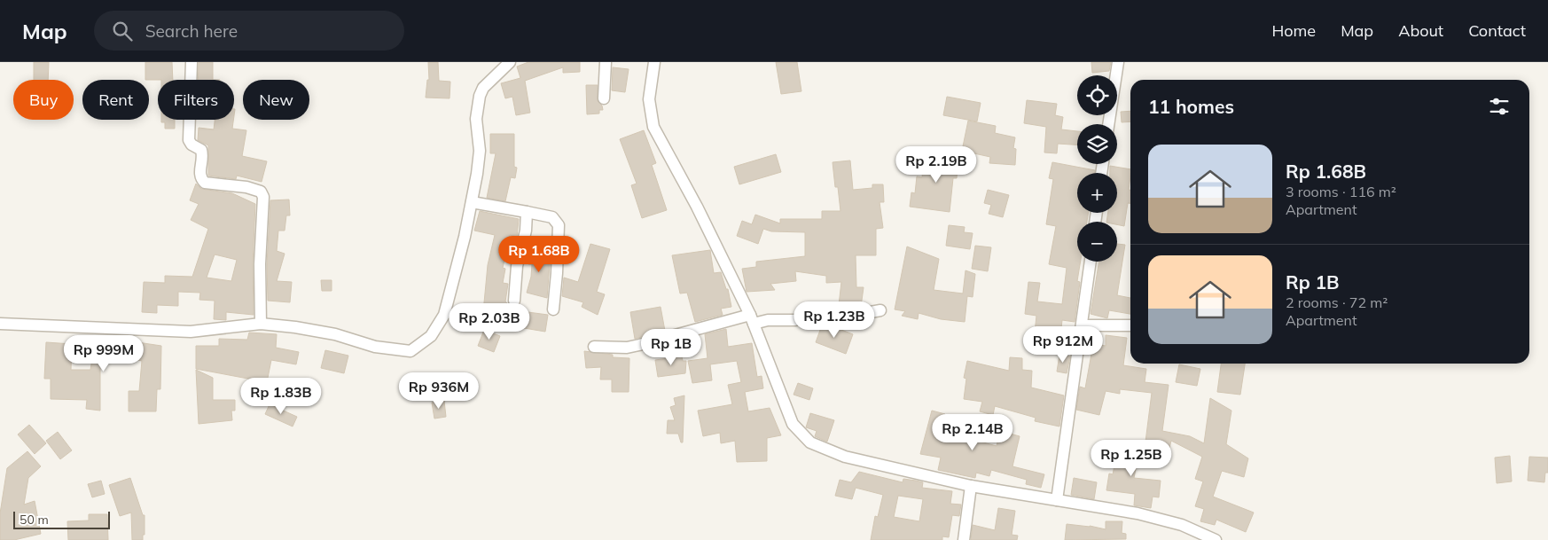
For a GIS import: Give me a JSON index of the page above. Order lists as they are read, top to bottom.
{
  "scale_bar": "50 m",
  "page": {
    "header": "Map",
    "search": "Search here",
    "nav": [
      "Home",
      "Map",
      "About",
      "Contact"
    ],
    "map_buttons": ["+", "−"],
    "chip": [
      "Buy",
      "Rent",
      "Filters",
      "New"
    ],
    "heading": "11 homes",
    "list": [
      {
        "name": "Rp 1.68B",
        "note": "3 rooms · 116 m² · Apartment"
      },
      {
        "name": "Rp 1B",
        "note": "2 rooms · 72 m² · Apartment"
      }
    ],
    "price": [
      "Rp 2.19B",
      "Rp 1.68B",
      "Rp 1.23B",
      "Rp 2.03B",
      "Rp 912M",
      "Rp 1B",
      "Rp 999M",
      "Rp 936M",
      "Rp 1.83B",
      "Rp 2.14B",
      "Rp 1.25B"
    ],
    "scale": "50 m"
  }
}
